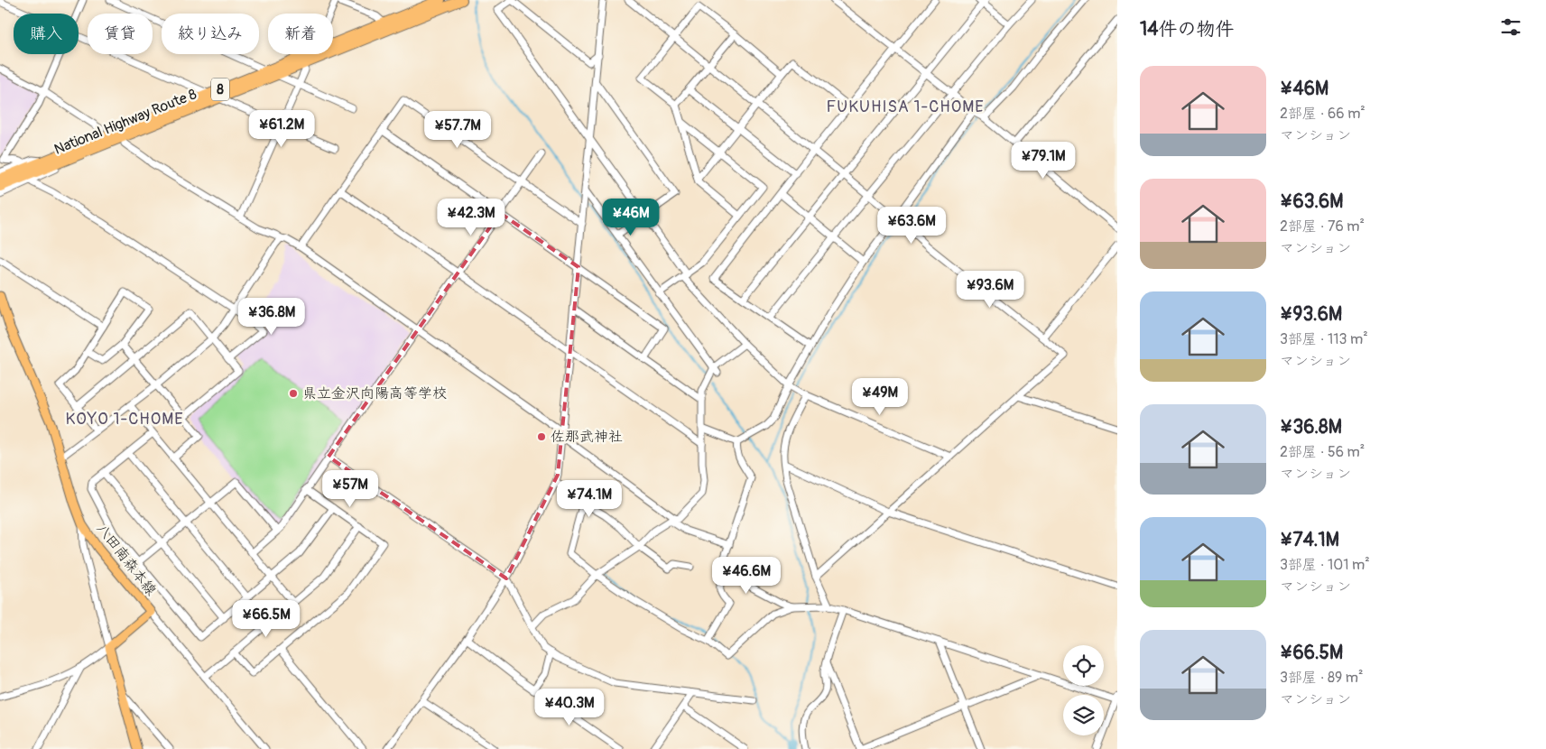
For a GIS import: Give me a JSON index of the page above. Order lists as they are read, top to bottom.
{
  "streets": {
    "highway": ["8", "National Highway Route 8"],
    "main road": ["八田南森本線"]
  },
  "districts": ["FUKUHISA 1-CHOME", "KOYO 1-CHOME"],
  "places": ["県立金沢向陽高等学校", "佐那武神社"],
  "page": {
    "heading": "14件の物件",
    "chip": [
      "購入",
      "賃貸",
      "絞り込み",
      "新着"
    ],
    "list": [
      {
        "name": "¥46M",
        "note": "2部屋 · 66 m² · マンション"
      },
      {
        "name": "¥63.6M",
        "note": "2部屋 · 76 m² · マンション"
      },
      {
        "name": "¥93.6M",
        "note": "3部屋 · 113 m² · マンション"
      },
      {
        "name": "¥36.8M",
        "note": "2部屋 · 56 m² · マンション"
      },
      {
        "name": "¥74.1M",
        "note": "3部屋 · 101 m² · マンション"
      },
      {
        "name": "¥66.5M",
        "note": "3部屋 · 89 m² · マンション"
      }
    ],
    "price": [
      "¥61.2M",
      "¥57.7M",
      "¥79.1M",
      "¥42.3M",
      "¥46M",
      "¥63.6M",
      "¥93.6M",
      "¥36.8M",
      "¥49M",
      "¥57M",
      "¥74.1M",
      "¥46.6M",
      "¥66.5M",
      "¥40.3M"
    ]
  }
}
